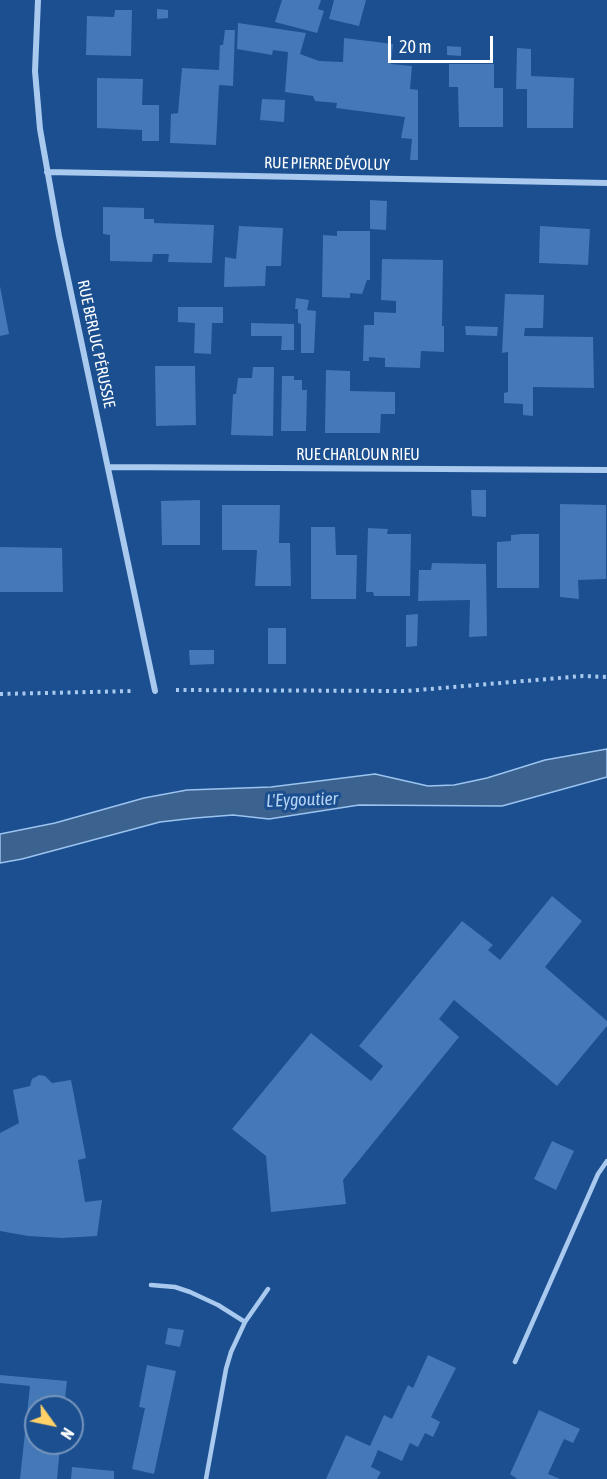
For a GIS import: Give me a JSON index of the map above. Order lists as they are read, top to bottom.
{
  "streets": {
    "street": ["RUE PIERRE DÉVOLUY", "RUE BERLUC PÉRUSSIE", "RUE CHARLOUN RIEU"]
  },
  "crossings": [
    ["RUE PIERRE DÉVOLUY", "RUE BERLUC PÉRUSSIE"],
    ["RUE BERLUC PÉRUSSIE", "RUE CHARLOUN RIEU"]
  ],
  "water": ["L'Eygoutier"],
  "scale_bar": "20 m",
  "north": "bottom right"
}
